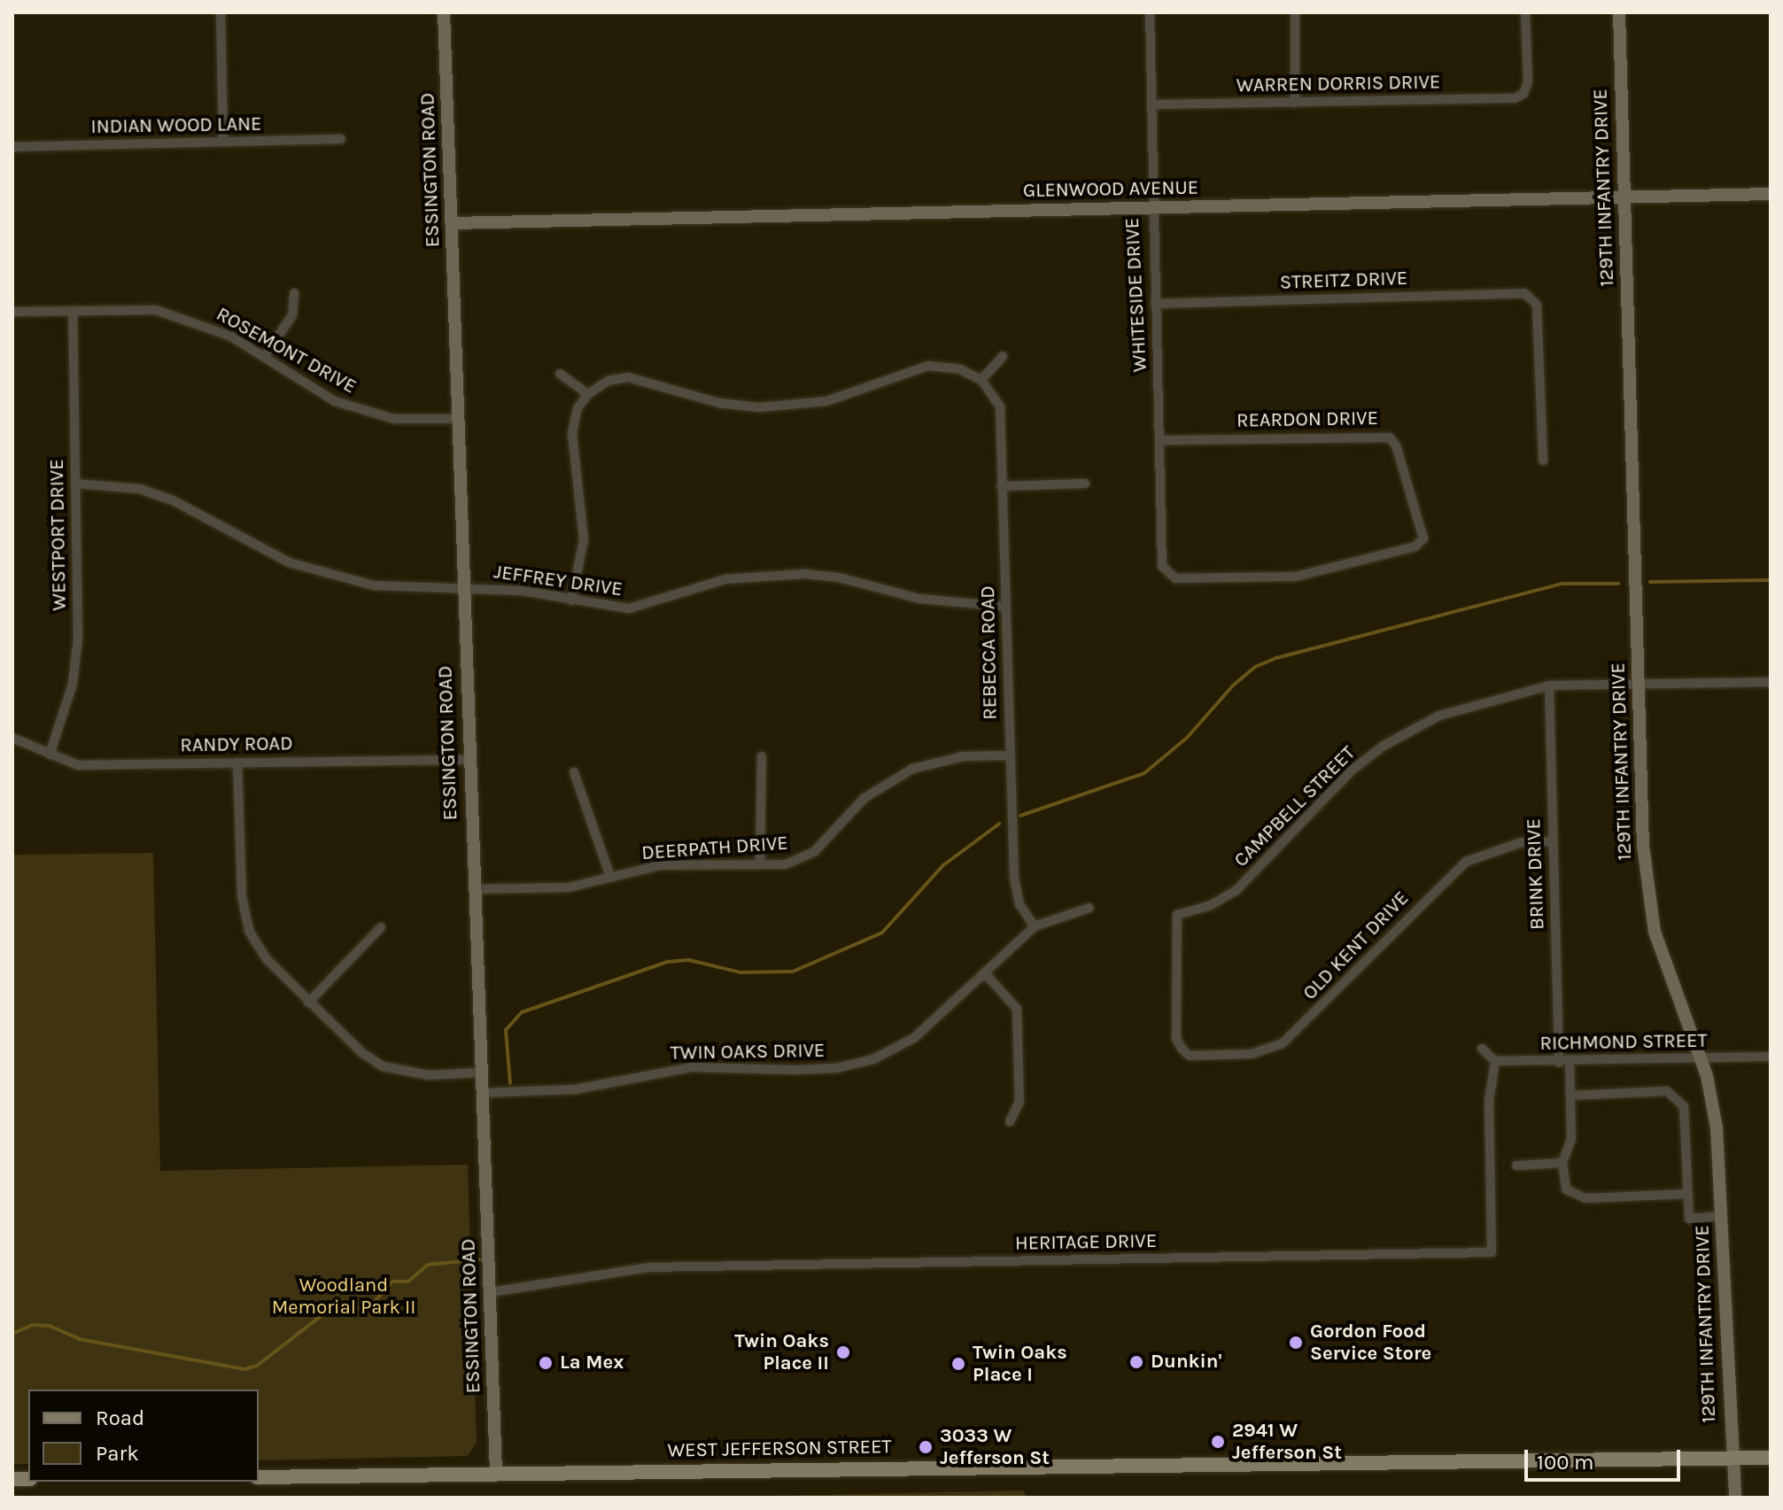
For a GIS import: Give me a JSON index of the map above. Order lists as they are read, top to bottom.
{
  "streets": {
    "main road": ["WEST JEFFERSON STREET"],
    "street": [
      "WARREN DORRIS DRIVE",
      "INDIAN WOOD LANE",
      "ESSINGTON ROAD",
      "129TH INFANTRY DRIVE",
      "GLENWOOD AVENUE",
      "STREITZ DRIVE",
      "WHITESIDE DRIVE",
      "ROSEMONT DRIVE",
      "REARDON DRIVE",
      "WESTPORT DRIVE",
      "JEFFREY DRIVE",
      "REBECCA ROAD",
      "RANDY ROAD",
      "CAMPBELL STREET",
      "DEERPATH DRIVE",
      "BRINK DRIVE",
      "OLD KENT DRIVE",
      "RICHMOND STREET",
      "TWIN OAKS DRIVE",
      "HERITAGE DRIVE"
    ]
  },
  "crossings": [
    ["WARREN DORRIS DRIVE", "WHITESIDE DRIVE"],
    ["ESSINGTON ROAD", "GLENWOOD AVENUE"],
    ["ESSINGTON ROAD", "ROSEMONT DRIVE"],
    ["ESSINGTON ROAD", "JEFFREY DRIVE"],
    ["ESSINGTON ROAD", "RANDY ROAD"],
    ["ESSINGTON ROAD", "DEERPATH DRIVE"],
    ["ESSINGTON ROAD", "TWIN OAKS DRIVE"],
    ["ESSINGTON ROAD", "HERITAGE DRIVE"],
    ["ESSINGTON ROAD", "WEST JEFFERSON STREET"],
    ["129TH INFANTRY DRIVE", "GLENWOOD AVENUE"],
    ["129TH INFANTRY DRIVE", "CAMPBELL STREET"],
    ["129TH INFANTRY DRIVE", "RICHMOND STREET"],
    ["129TH INFANTRY DRIVE", "WEST JEFFERSON STREET"],
    ["GLENWOOD AVENUE", "WHITESIDE DRIVE"],
    ["STREITZ DRIVE", "WHITESIDE DRIVE"],
    ["WHITESIDE DRIVE", "REARDON DRIVE"],
    ["ROSEMONT DRIVE", "WESTPORT DRIVE"],
    ["WESTPORT DRIVE", "JEFFREY DRIVE"],
    ["WESTPORT DRIVE", "RANDY ROAD"],
    ["JEFFREY DRIVE", "REBECCA ROAD"],
    ["REBECCA ROAD", "DEERPATH DRIVE"],
    ["REBECCA ROAD", "TWIN OAKS DRIVE"],
    ["CAMPBELL STREET", "BRINK DRIVE"],
    ["CAMPBELL STREET", "OLD KENT DRIVE"],
    ["BRINK DRIVE", "OLD KENT DRIVE"],
    ["BRINK DRIVE", "RICHMOND STREET"],
    ["RICHMOND STREET", "HERITAGE DRIVE"]
  ],
  "parks": ["Woodland Memorial Park II"],
  "places": [
    "Gordon Food Service Store",
    "Twin Oaks Place II",
    "Dunkin'",
    "La Mex",
    "Twin Oaks Place I",
    "2941 W Jefferson St",
    "3033 W Jefferson St"
  ],
  "legend": ["Road", "Park"],
  "scale_bar": "100 m"
}
